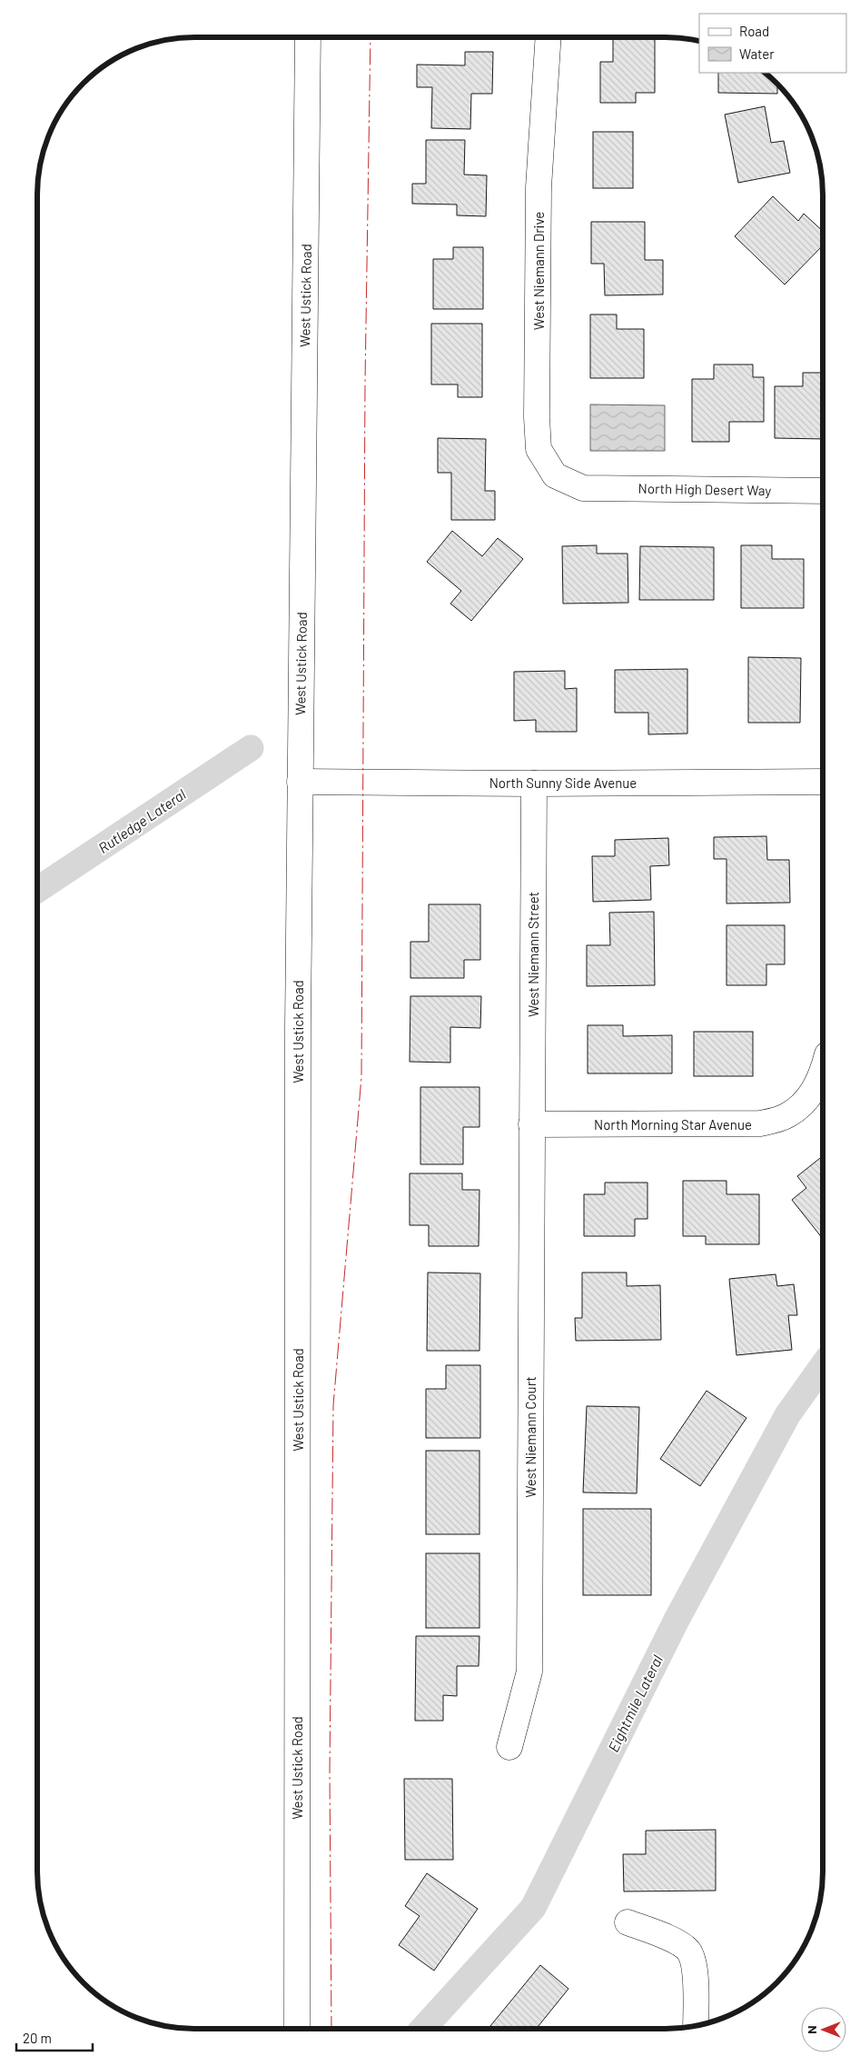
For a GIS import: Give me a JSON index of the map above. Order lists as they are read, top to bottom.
{
  "streets": {
    "street": [
      "West Niemann Drive",
      "West Ustick Road",
      "North High Desert Way",
      "North Sunny Side Avenue",
      "West Niemann Street",
      "North Morning Star Avenue",
      "West Niemann Court"
    ]
  },
  "crossings": [
    ["West Niemann Drive", "North High Desert Way"],
    ["West Ustick Road", "North Sunny Side Avenue"],
    ["North Sunny Side Avenue", "West Niemann Street"],
    ["West Niemann Street", "North Morning Star Avenue"],
    ["West Niemann Street", "West Niemann Court"],
    ["North Morning Star Avenue", "West Niemann Court"]
  ],
  "water": ["Rutledge Lateral", "Eightmile Lateral"],
  "legend": ["Road", "Water"],
  "scale_bar": "20 m",
  "north": "left"
}
